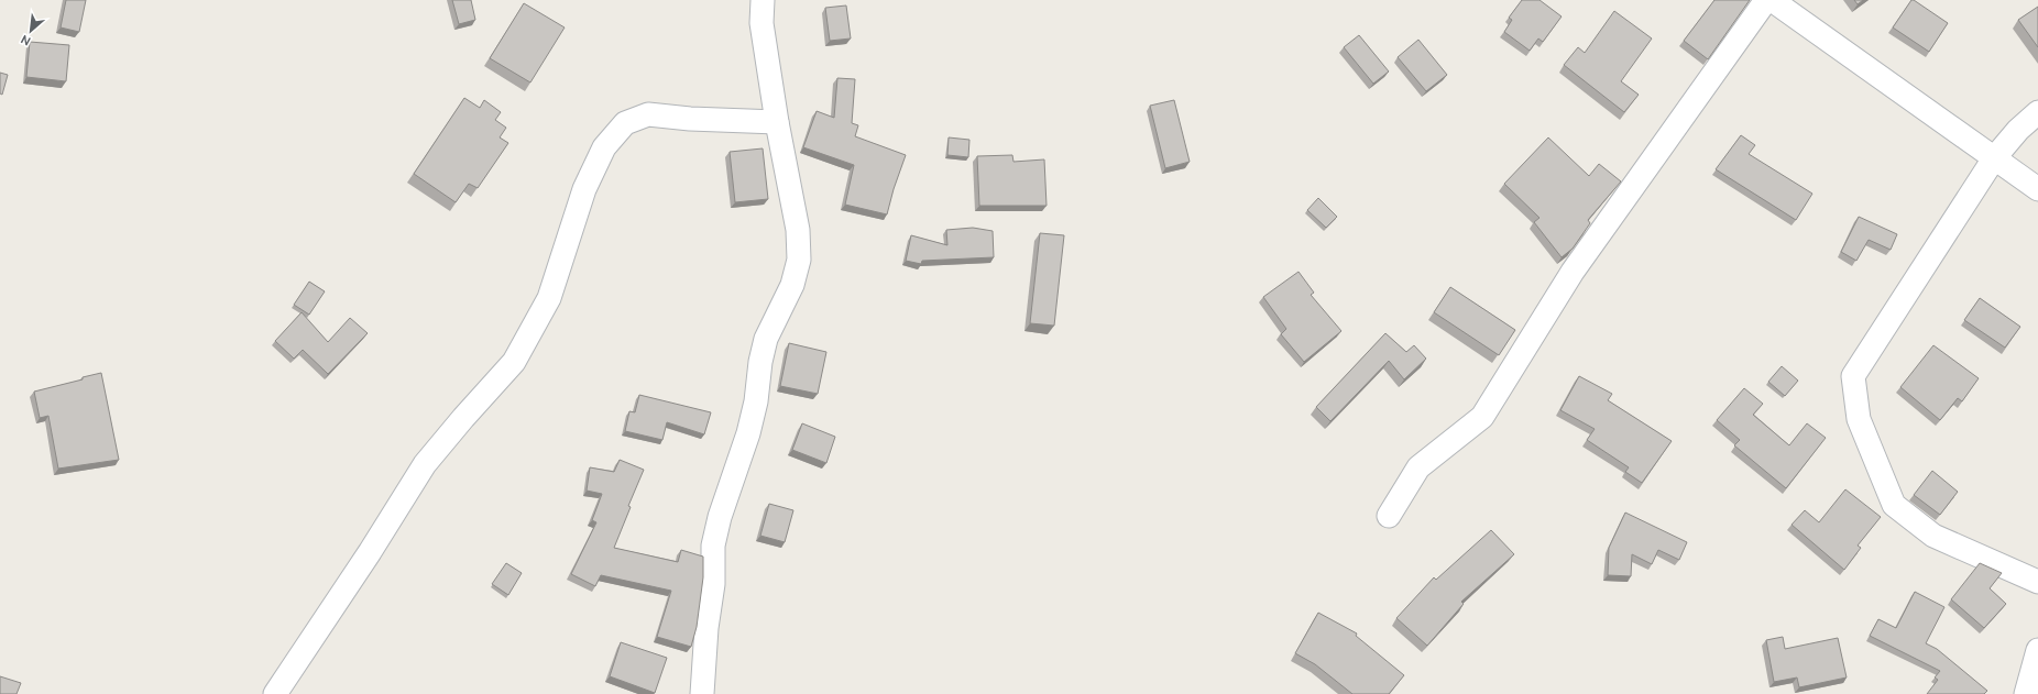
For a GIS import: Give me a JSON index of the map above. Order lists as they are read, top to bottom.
{
  "north": "bottom left"
}
